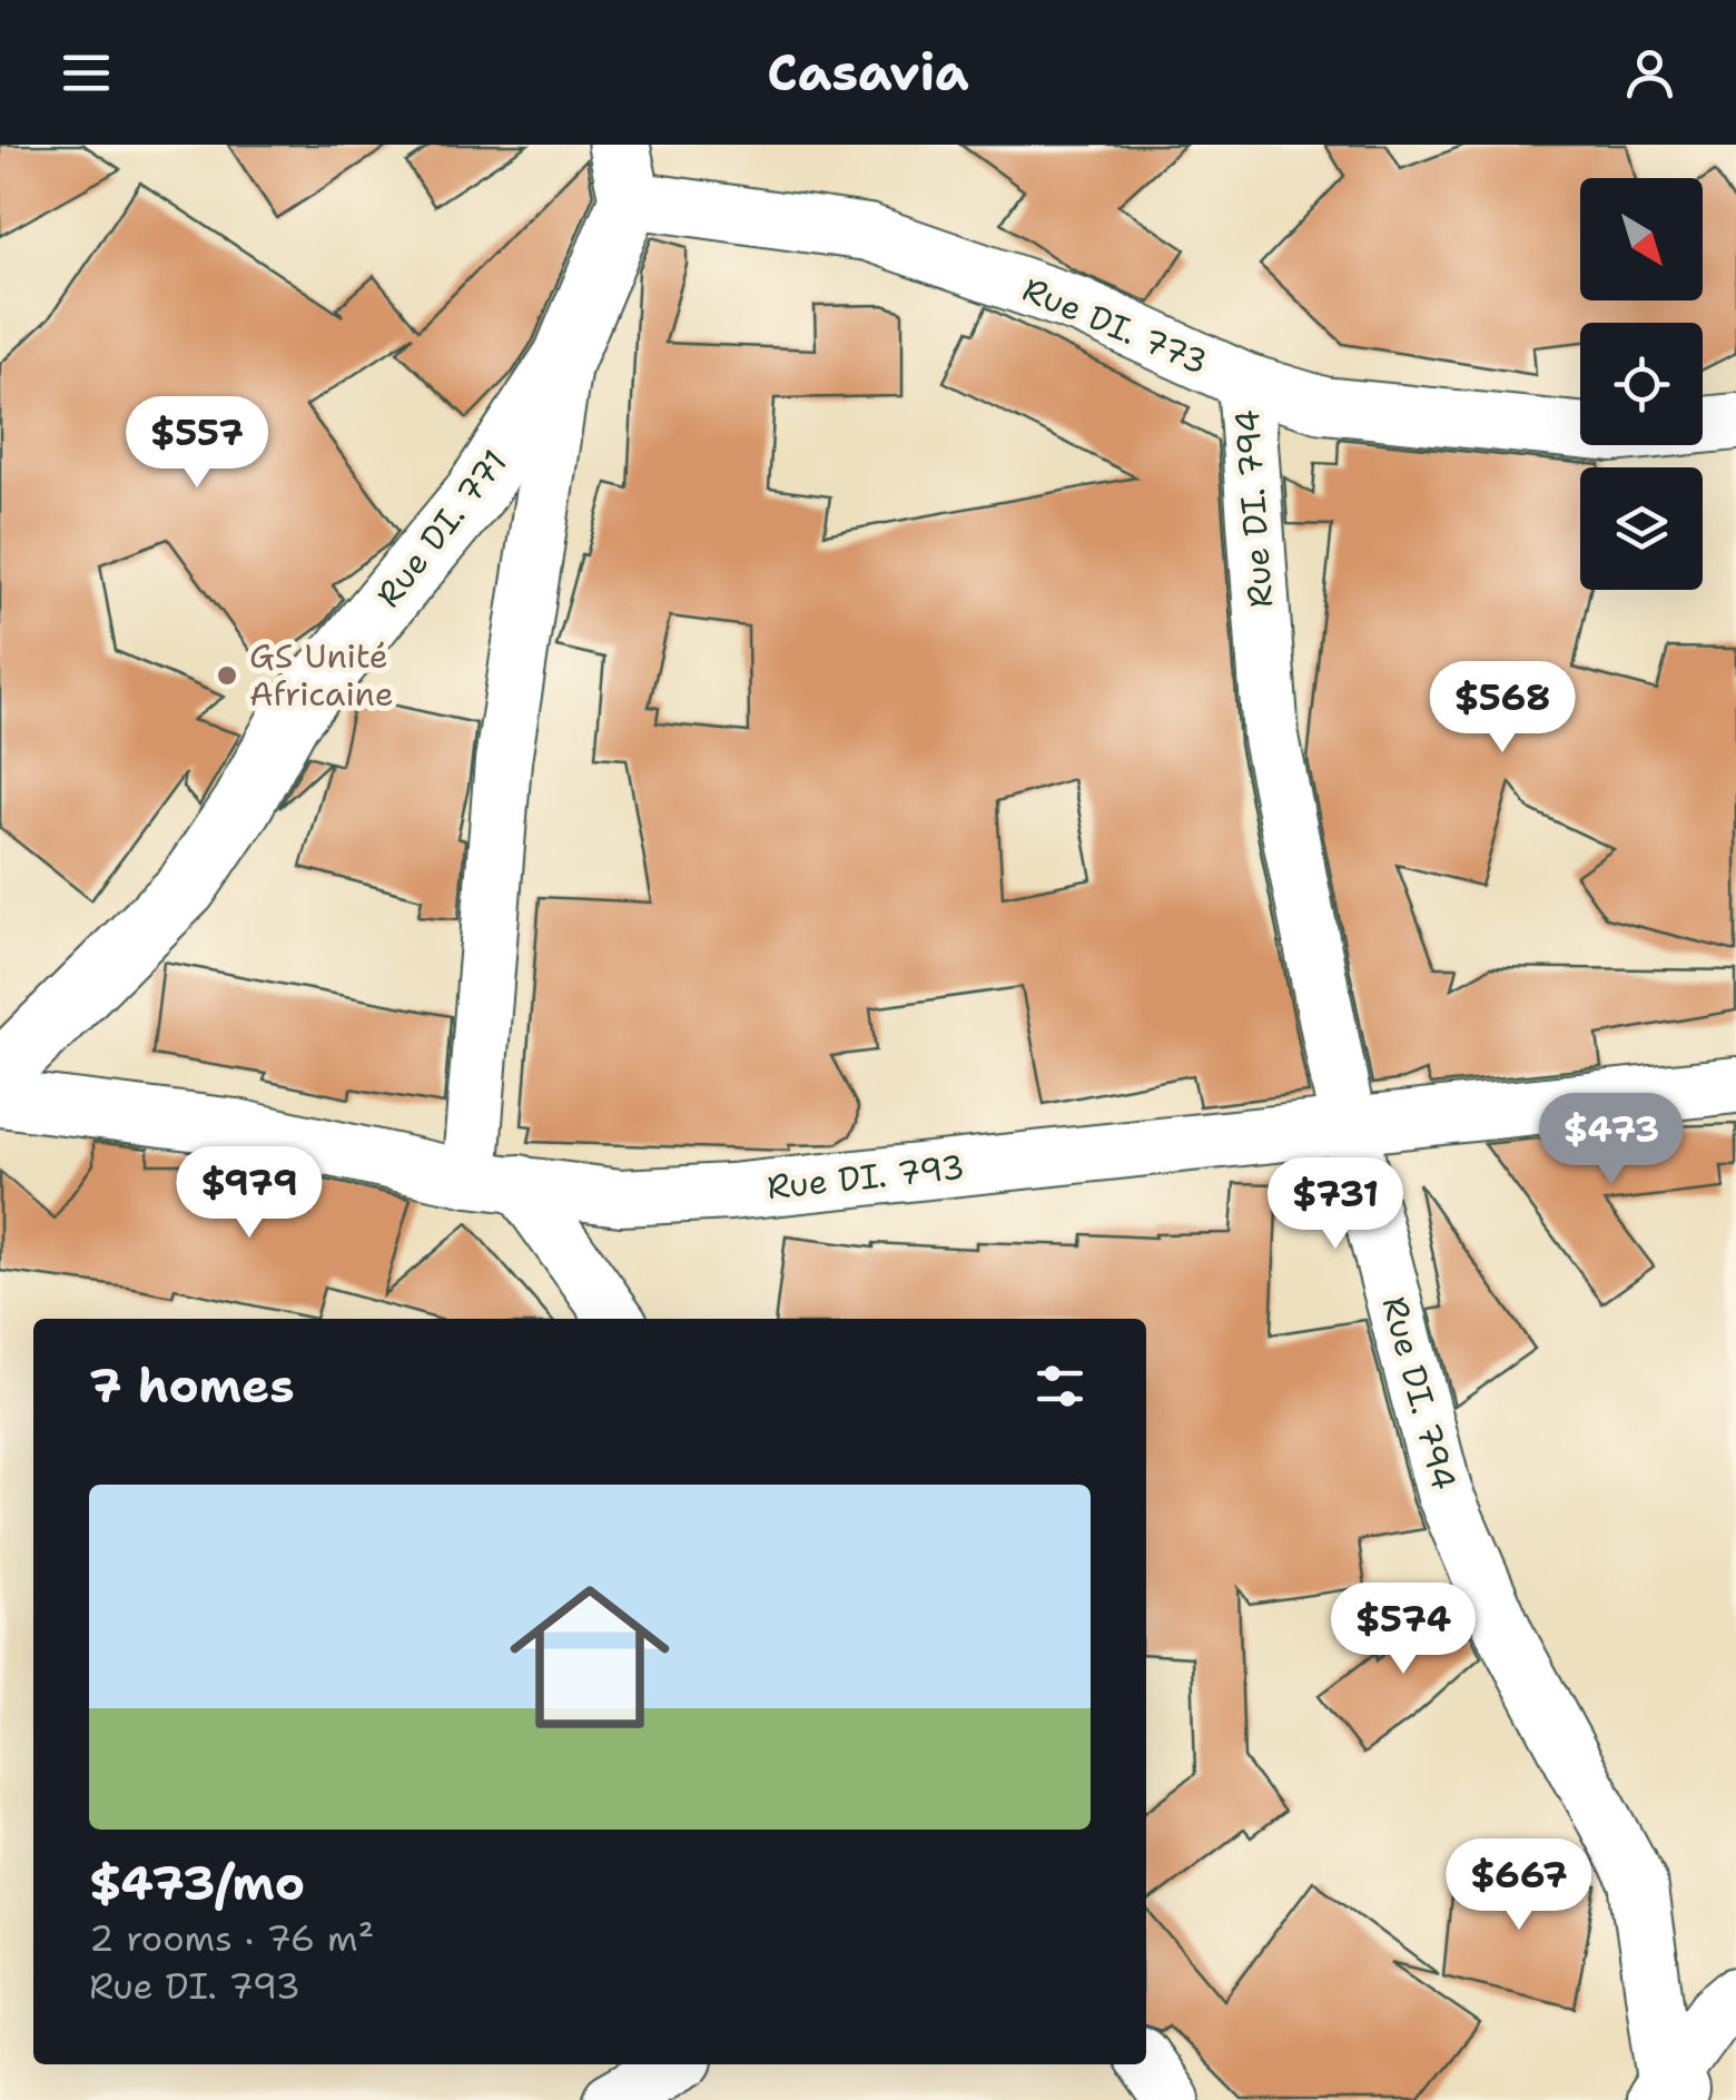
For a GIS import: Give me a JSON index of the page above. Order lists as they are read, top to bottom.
{
  "streets": {
    "street": [
      "Rue DI. 773",
      "Rue DI. 794",
      "Rue DI. 771",
      "Rue DI. 793"
    ]
  },
  "crossings": [
    ["Rue DI. 773", "Rue DI. 794"],
    ["Rue DI. 773", "Rue DI. 771"],
    ["Rue DI. 794", "Rue DI. 793"]
  ],
  "places": ["GS Unité Africaine"],
  "north": "bottom right",
  "page": {
    "header": "Casavia",
    "price": [
      "$557",
      "$568",
      "$473",
      "$979",
      "$731",
      "$574",
      "$667"
    ],
    "heading": "7 homes",
    "list": [
      {
        "name": "$473/mo",
        "note": "2 rooms · 76 m² · Rue DI. 793"
      }
    ]
  }
}
